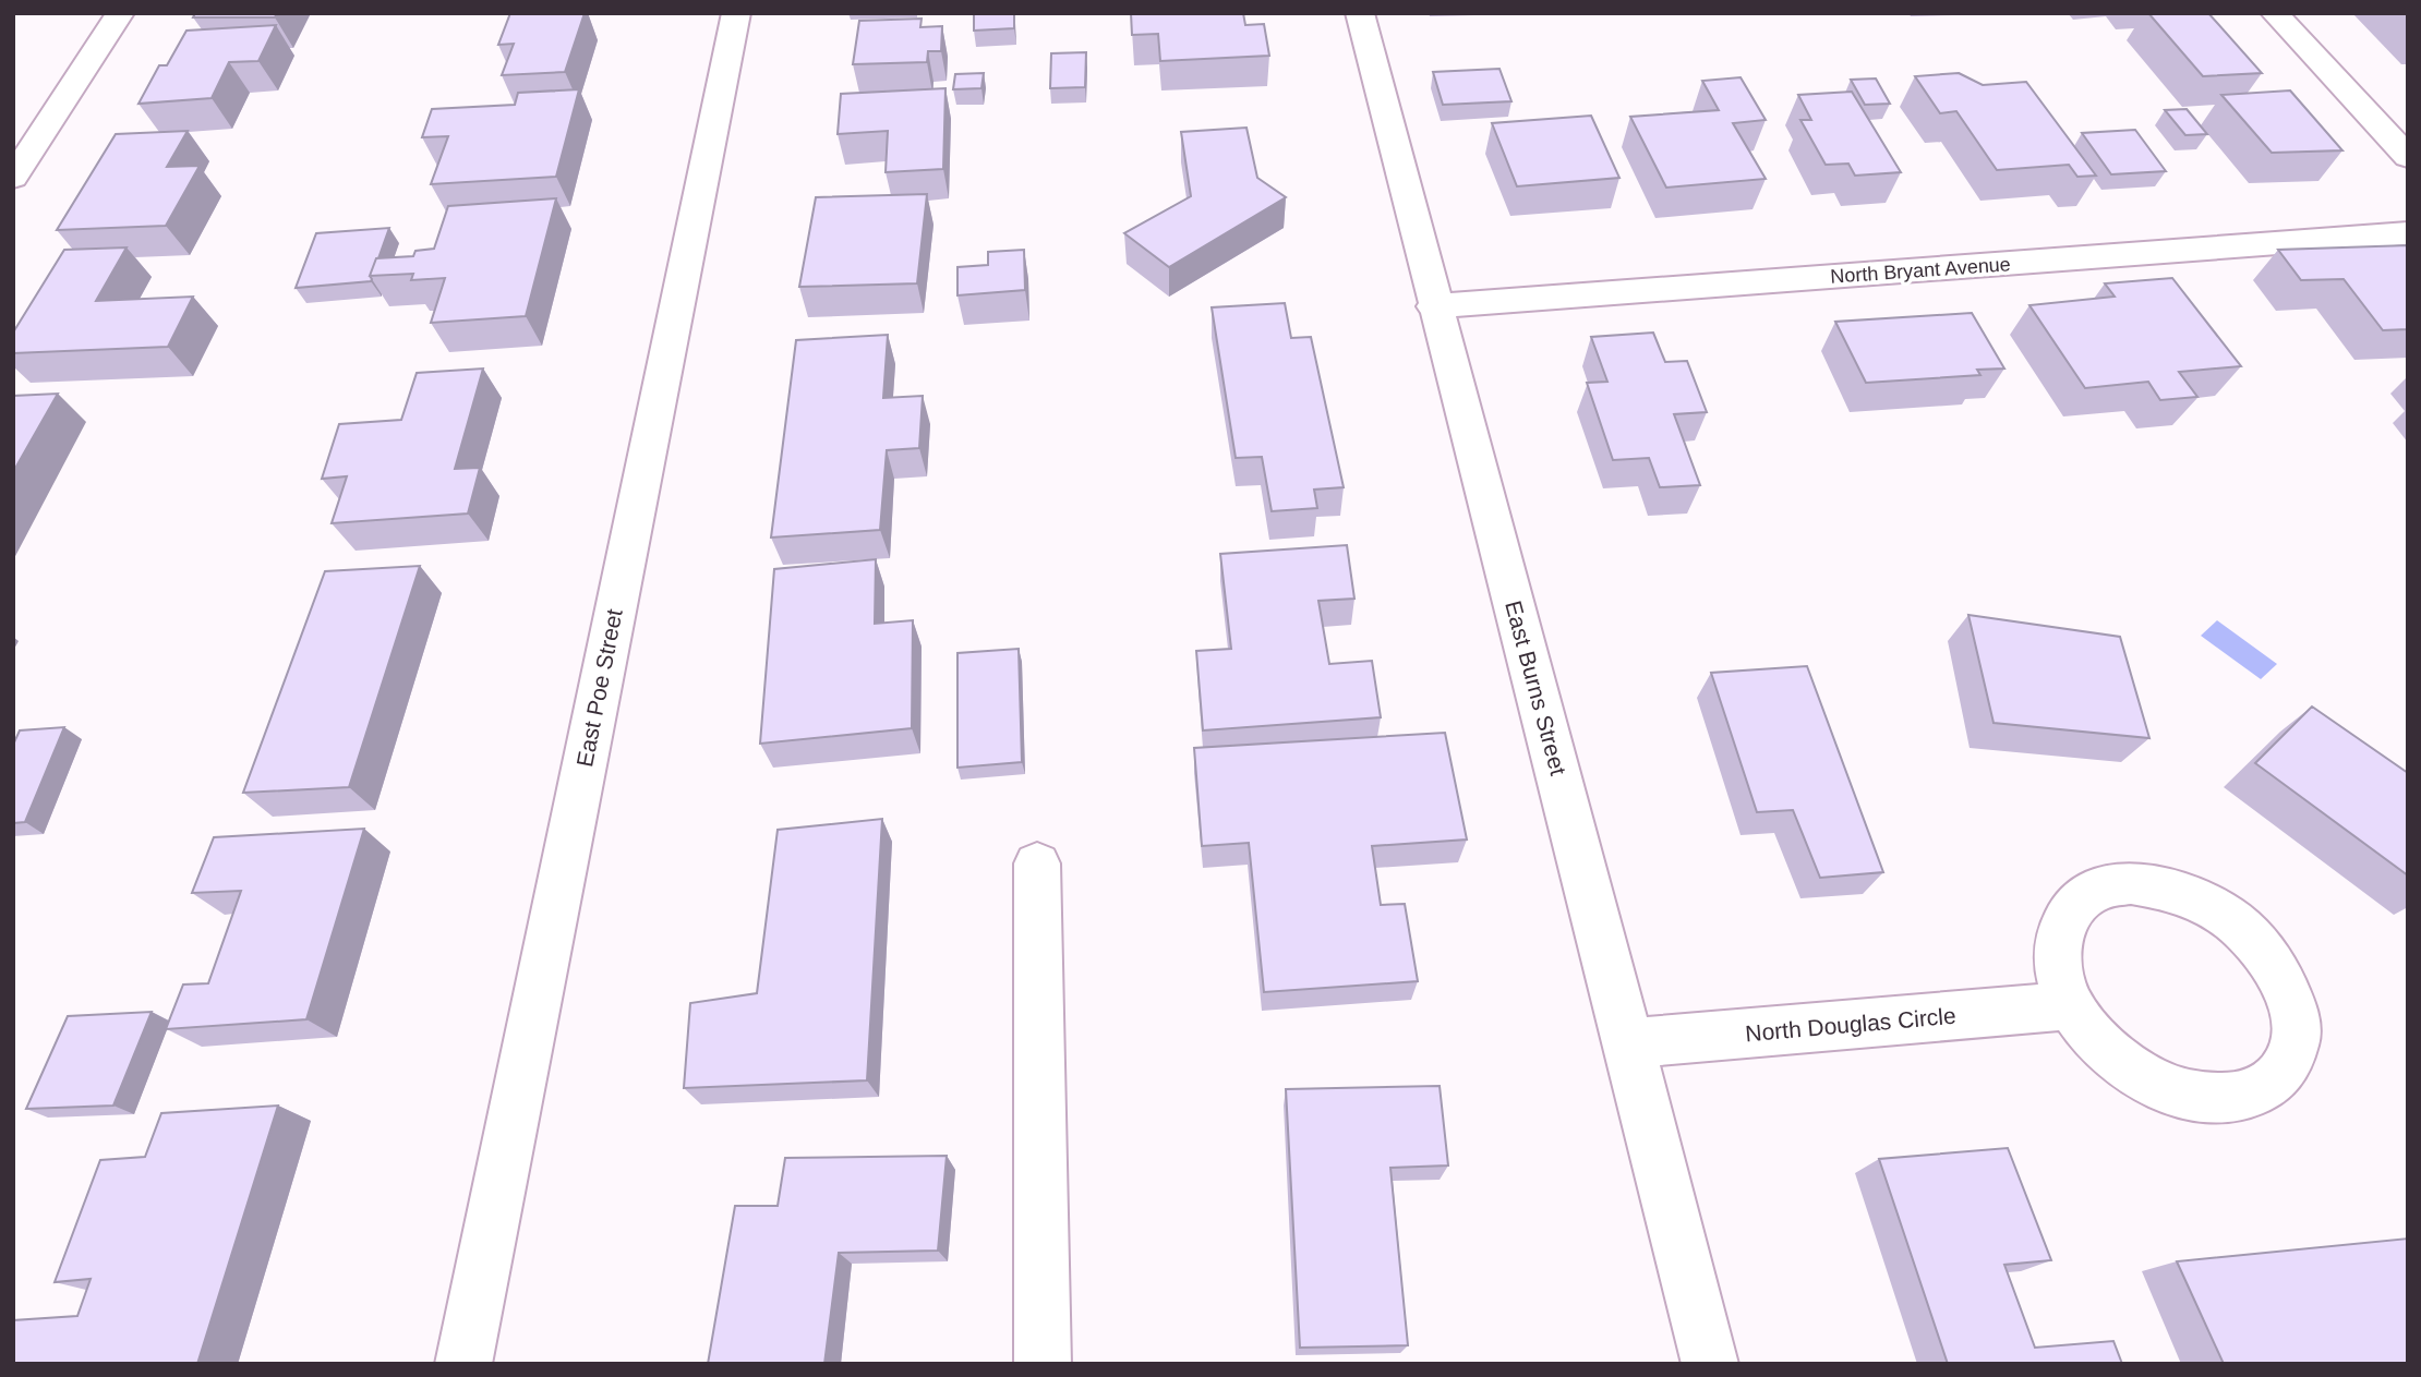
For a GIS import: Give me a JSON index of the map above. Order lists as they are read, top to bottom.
{
  "streets": {
    "street": [
      "North Bryant Avenue",
      "East Poe Street",
      "East Burns Street",
      "North Douglas Circle"
    ]
  },
  "crossings": [
    ["North Bryant Avenue", "East Burns Street"],
    ["East Burns Street", "North Douglas Circle"]
  ]
}
